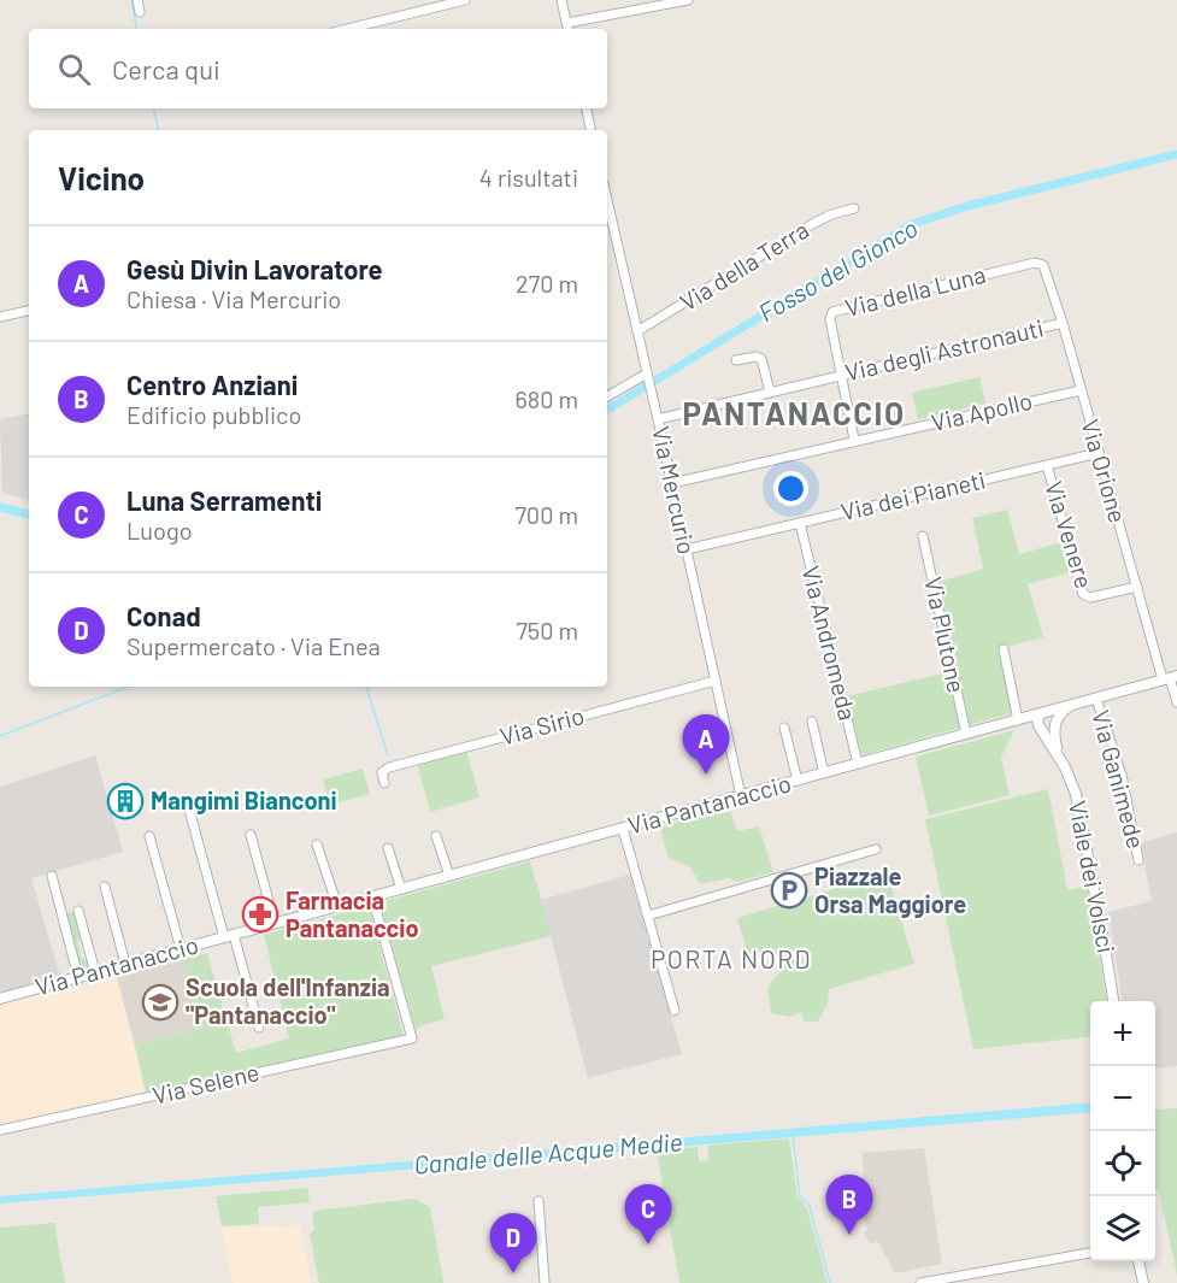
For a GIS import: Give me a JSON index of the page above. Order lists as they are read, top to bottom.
{
  "streets": {
    "street": [
      "Via della Terra",
      "Via della Luna",
      "Via degli Astronauti",
      "Via Apollo",
      "Via Orione",
      "Via Mercurio",
      "Via dei Pianeti",
      "Via Venere",
      "Via Plutone",
      "Via Andromeda",
      "Via Sirio",
      "Via Ganimede",
      "Via Pantanaccio",
      "Viale dei Volsci",
      "Via Selene"
    ]
  },
  "crossings": [
    ["Via della Terra", "Via Mercurio"],
    ["Via della Luna", "Via degli Astronauti"],
    ["Via della Luna", "Via Apollo"],
    ["Via della Luna", "Via Orione"],
    ["Via degli Astronauti", "Via Orione"],
    ["Via degli Astronauti", "Via Mercurio"],
    ["Via Apollo", "Via Orione"],
    ["Via Apollo", "Via Mercurio"],
    ["Via Orione", "Via dei Pianeti"],
    ["Via Orione", "Via Venere"],
    ["Via Mercurio", "Via dei Pianeti"],
    ["Via Mercurio", "Via Sirio"],
    ["Via Mercurio", "Via Pantanaccio"],
    ["Via dei Pianeti", "Via Venere"],
    ["Via dei Pianeti", "Via Andromeda"],
    ["Via Plutone", "Via Pantanaccio"],
    ["Via Andromeda", "Via Pantanaccio"],
    ["Via Pantanaccio", "Viale dei Volsci"],
    ["Via Pantanaccio", "Via Selene"]
  ],
  "districts": ["PANTANACCIO", "PORTA NORD"],
  "water": ["Fosso del Gionco", "Canale delle Acque Medie"],
  "places": {
    "building": ["Mangimi Bianconi"],
    "parking": ["Piazzale Orsa Maggiore"],
    "pharmacy": ["Farmacia Pantanaccio"],
    "school or university": ["Scuola dell'Infanzia \"Pantanaccio\""]
  },
  "page": {
    "search": "Cerca qui",
    "heading": ["Vicino", "4 risultati"],
    "list": [
      {
        "mark": "A",
        "name": "Gesù Divin Lavoratore",
        "note": "Chiesa · Via Mercurio",
        "value": "270 m"
      },
      {
        "mark": "B",
        "name": "Centro Anziani",
        "note": "Edificio pubblico",
        "value": "680 m"
      },
      {
        "mark": "C",
        "name": "Luna Serramenti",
        "note": "Luogo",
        "value": "700 m"
      },
      {
        "mark": "D",
        "name": "Conad",
        "note": "Supermercato · Via Enea",
        "value": "750 m"
      }
    ],
    "pins": [
      "A",
      "B",
      "C",
      "D"
    ],
    "map_buttons": ["+", "−"]
  }
}
